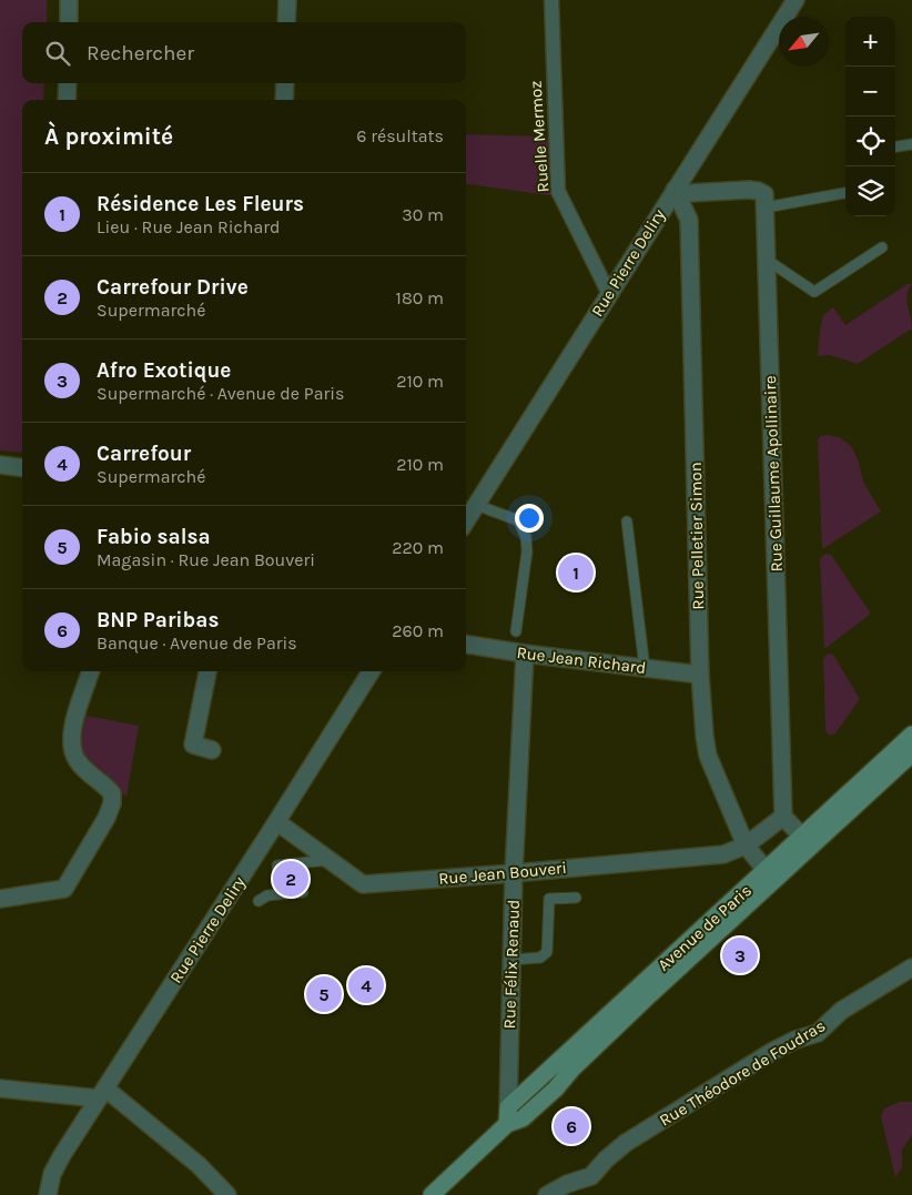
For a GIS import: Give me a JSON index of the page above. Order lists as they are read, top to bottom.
{
  "streets": {
    "main road": ["Avenue de Paris"],
    "street": [
      "Ruelle Mermoz",
      "Rue Pierre Deliry",
      "Rue Guillaume Apollinaire",
      "Rue Pelletier Simon",
      "Rue Jean Richard",
      "Rue Jean Bouveri",
      "Rue Félix Renaud",
      "Rue Théodore de Foudras"
    ]
  },
  "crossings": [
    ["Ruelle Mermoz", "Rue Pierre Deliry"],
    ["Rue Pierre Deliry", "Rue Pelletier Simon"],
    ["Rue Pierre Deliry", "Rue Jean Bouveri"],
    ["Rue Guillaume Apollinaire", "Rue Jean Bouveri"],
    ["Rue Pelletier Simon", "Rue Jean Richard"],
    ["Rue Pelletier Simon", "Rue Jean Bouveri"],
    ["Rue Pelletier Simon", "Avenue de Paris"],
    ["Rue Jean Richard", "Rue Félix Renaud"],
    ["Rue Jean Bouveri", "Rue Félix Renaud"],
    ["Avenue de Paris", "Rue Félix Renaud"]
  ],
  "north": "bottom left",
  "page": {
    "map_buttons": ["+", "−"],
    "search": "Rechercher",
    "heading": ["À proximité", "6 résultats"],
    "list": [
      {
        "mark": "1",
        "name": "Résidence Les Fleurs",
        "note": "Lieu · Rue Jean Richard",
        "value": "30 m"
      },
      {
        "mark": "2",
        "name": "Carrefour Drive",
        "note": "Supermarché",
        "value": "180 m"
      },
      {
        "mark": "3",
        "name": "Afro Exotique",
        "note": "Supermarché · Avenue de Paris",
        "value": "210 m"
      },
      {
        "mark": "4",
        "name": "Carrefour",
        "note": "Supermarché",
        "value": "210 m"
      },
      {
        "mark": "5",
        "name": "Fabio salsa",
        "note": "Magasin · Rue Jean Bouveri",
        "value": "220 m"
      },
      {
        "mark": "6",
        "name": "BNP Paribas",
        "note": "Banque · Avenue de Paris",
        "value": "260 m"
      }
    ],
    "pins": [
      "1",
      "2",
      "3",
      "4",
      "5",
      "6"
    ]
  }
}
